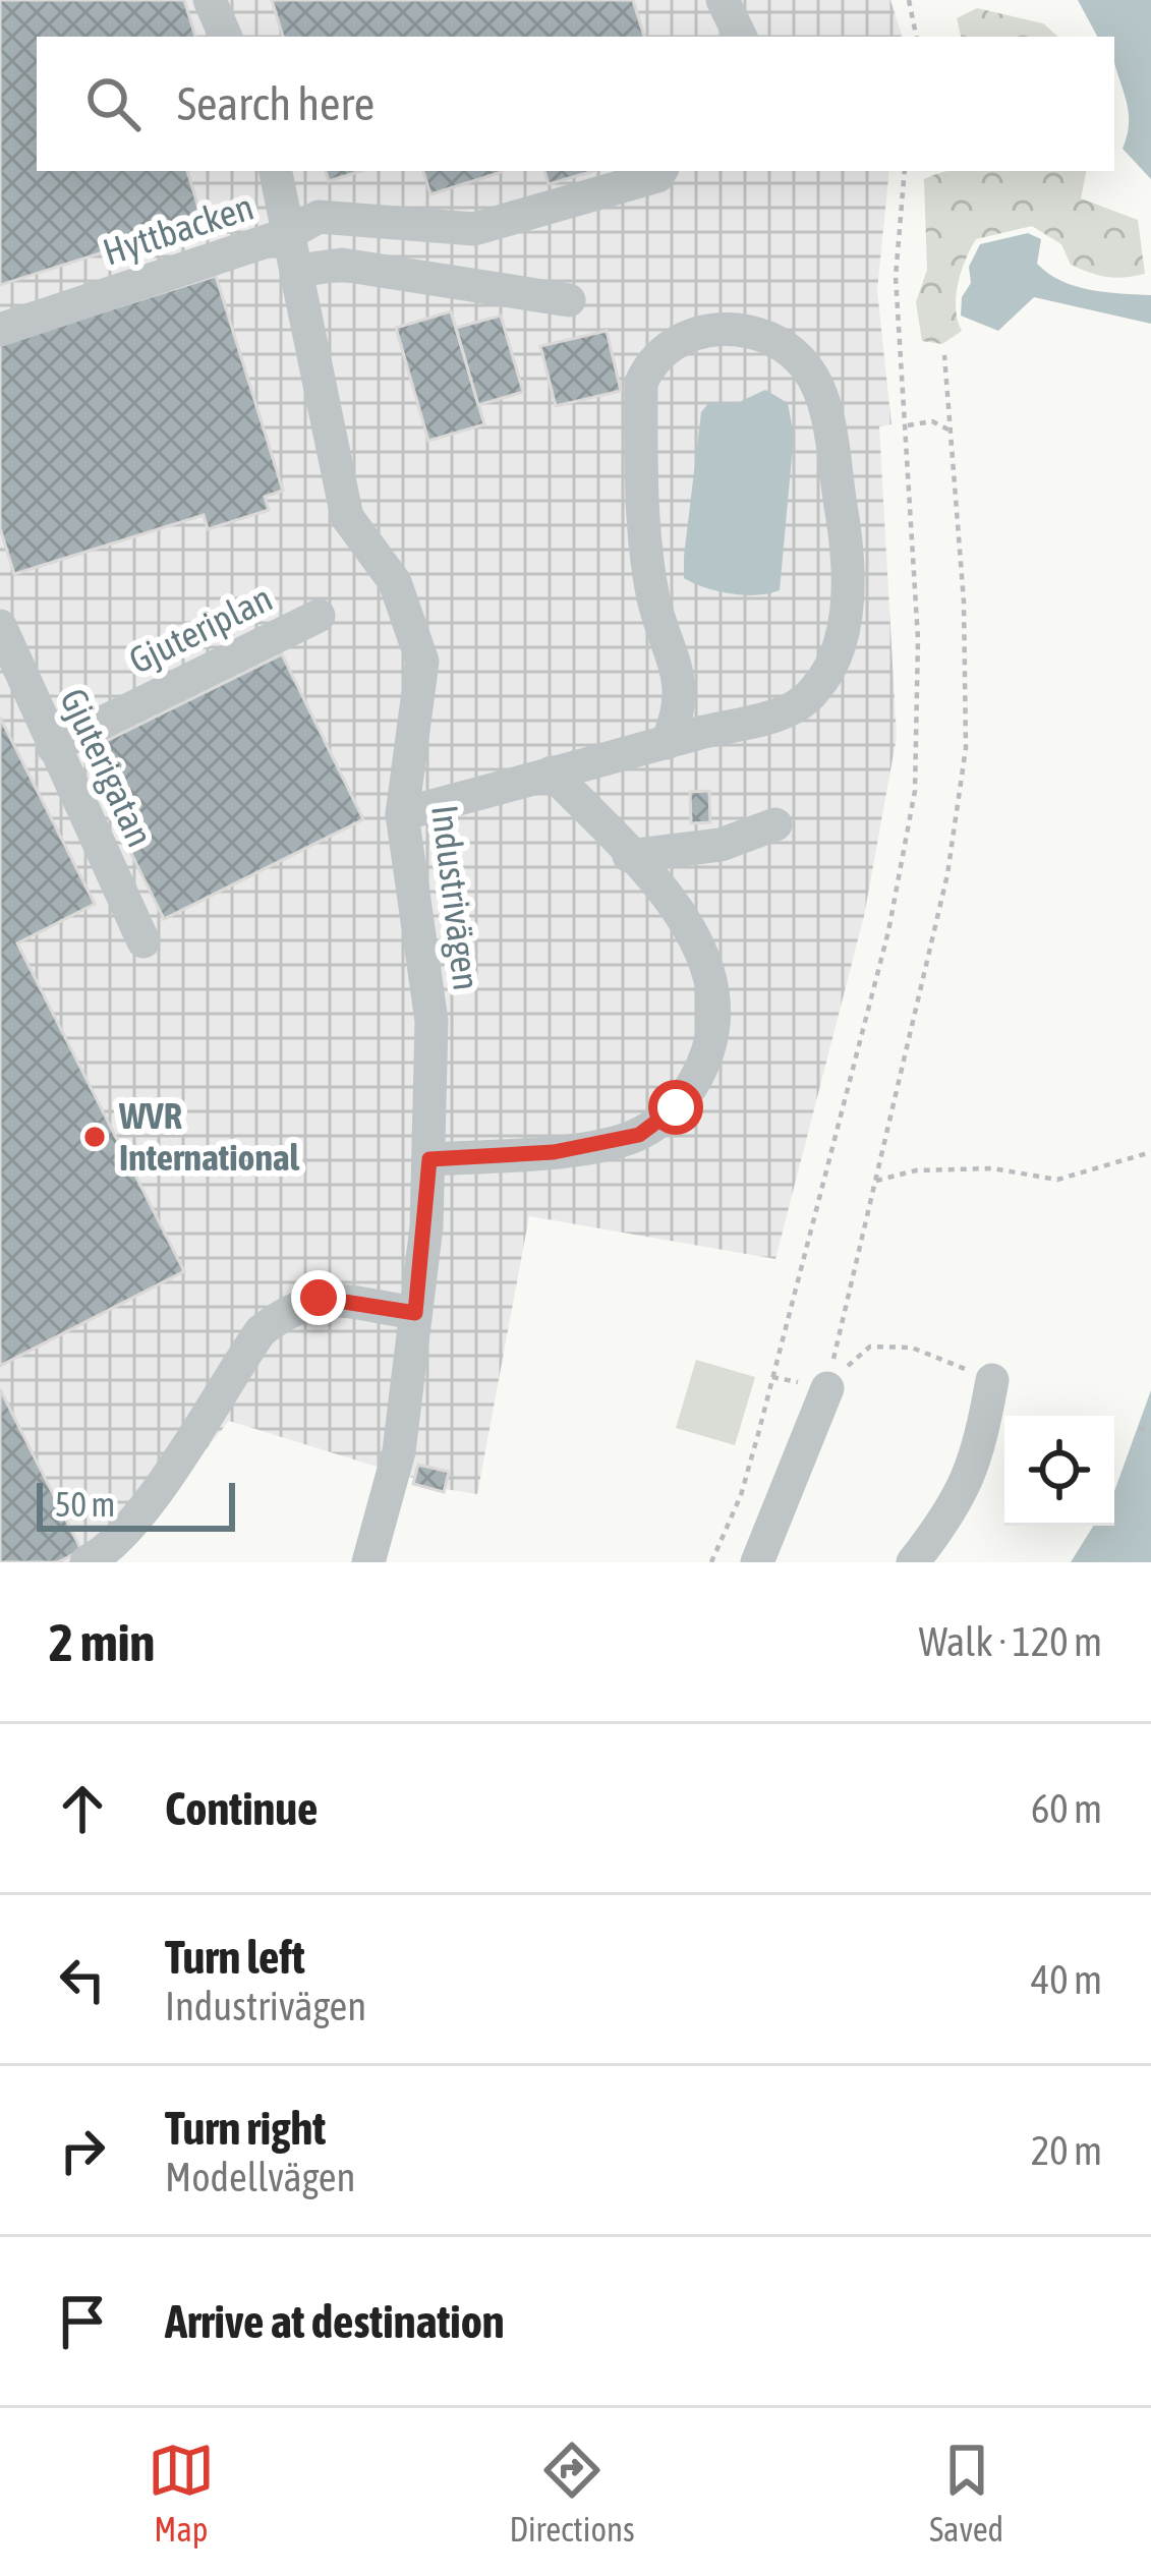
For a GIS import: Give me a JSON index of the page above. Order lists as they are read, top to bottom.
{
  "streets": {
    "street": [
      "Hyttbacken",
      "Gjuteriplan",
      "Gjuterigatan",
      "Industrivägen"
    ]
  },
  "crossings": [
    ["Hyttbacken", "Industrivägen"],
    ["Gjuteriplan", "Gjuterigatan"]
  ],
  "places": ["WVR International"],
  "scale_bar": "50 m",
  "page": {
    "search": "Search here",
    "scale": "50 m",
    "heading": ["2 min", "Walk · 120 m"],
    "list": [
      ["Continue", "60 m"],
      ["Turn left", "Industrivägen", "40 m"],
      ["Turn right", "Modellvägen", "20 m"],
      "Arrive at destination"
    ],
    "nav": ["Map", "Directions", "Saved"]
  }
}
